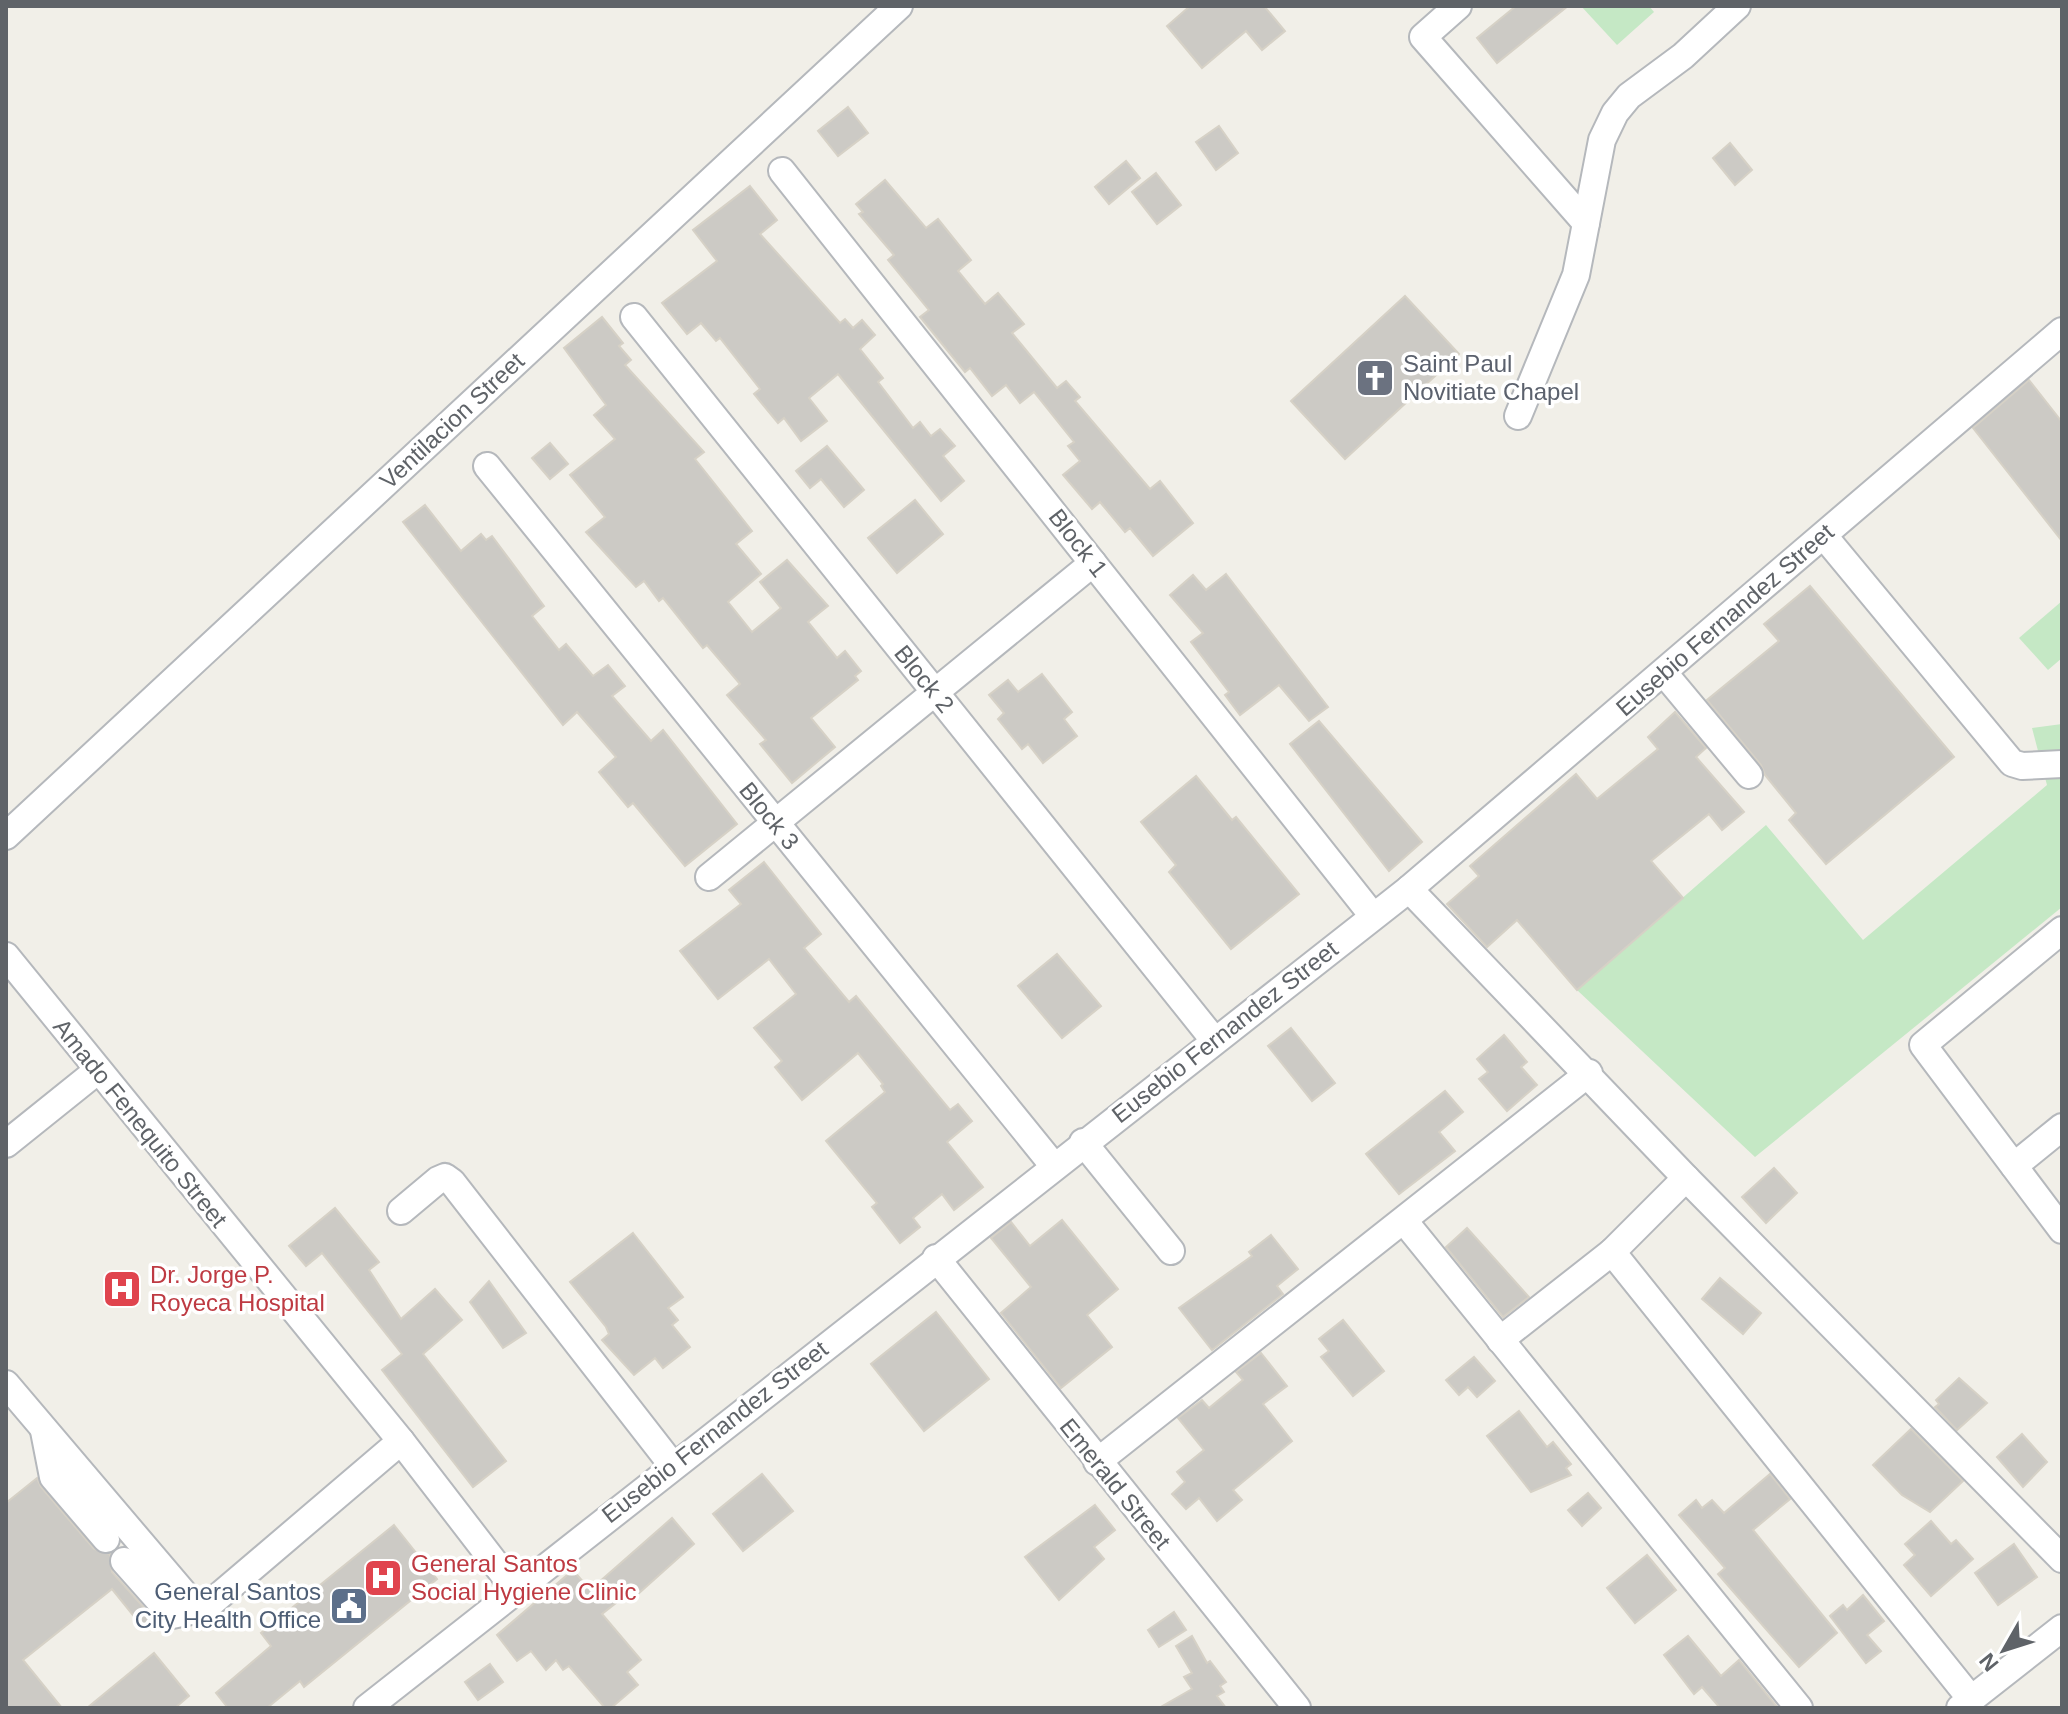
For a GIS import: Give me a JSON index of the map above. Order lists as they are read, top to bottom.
{
  "streets": {
    "street": [
      "Ventilacion Street",
      "Block 1",
      "Eusebio Fernandez Street",
      "Block 2",
      "Block 3",
      "Amado Fenequito Street",
      "Emerald Street"
    ]
  },
  "crossings": [
    ["Block 1", "Eusebio Fernandez Street"],
    ["Eusebio Fernandez Street", "Block 2"],
    ["Eusebio Fernandez Street", "Block 3"],
    ["Eusebio Fernandez Street", "Amado Fenequito Street"],
    ["Eusebio Fernandez Street", "Emerald Street"]
  ],
  "places": {
    "church": ["Saint Paul Novitiate Chapel"],
    "hospital": ["Dr. Jorge P. Royeca Hospital", "General Santos Social Hygiene Clinic"],
    "public building": ["General Santos City Health Office"]
  },
  "north": "bottom left"
}
